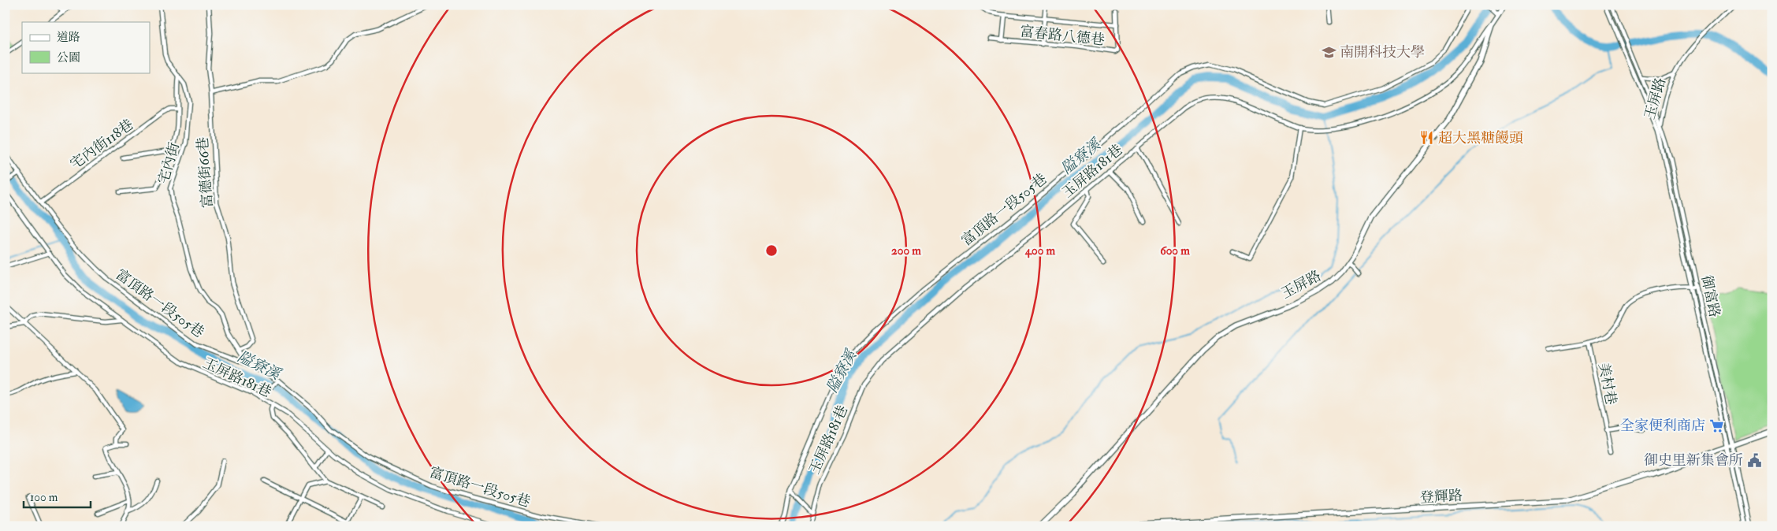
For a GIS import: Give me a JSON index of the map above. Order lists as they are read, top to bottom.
{
  "streets": {
    "street": [
      "富春路八德巷",
      "玉屏路",
      "宅內街118巷",
      "宅內街",
      "玉屏路181巷",
      "富德街66巷",
      "富頂路一段505巷",
      "御富路",
      "美村巷",
      "登輝路"
    ]
  },
  "crossings": [
    ["玉屏路", "玉屏路181巷"],
    ["玉屏路", "御富路"],
    ["宅內街118巷", "富頂路一段505巷"],
    ["宅內街", "富德街66巷"],
    ["宅內街", "富頂路一段505巷"],
    ["御富路", "登輝路"]
  ],
  "water": ["隘寮溪"],
  "places": {
    "school or university": ["南開科技大學"],
    "restaurant": ["超大黑糖饅頭"],
    "supermarket": ["全家便利商店"],
    "public building": ["御史里新集會所"]
  },
  "legend": ["道路", "公園"],
  "scale_bar": "100 m",
  "rings": ["200 m", "400 m", "600 m"]
}
